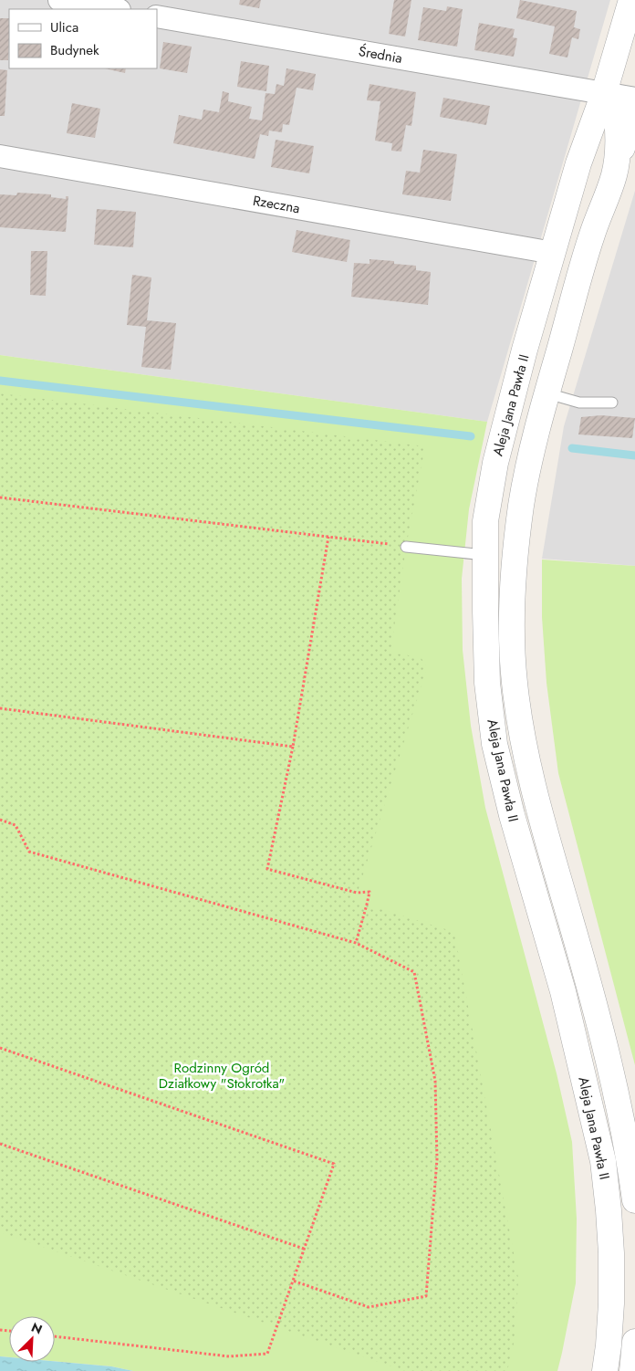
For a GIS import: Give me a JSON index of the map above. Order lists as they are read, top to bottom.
{
  "streets": {
    "street": ["Średnia", "Rzeczna", "Aleja Jana Pawła II"]
  },
  "crossings": [
    ["Średnia", "Aleja Jana Pawła II"],
    ["Rzeczna", "Aleja Jana Pawła II"]
  ],
  "parks": ["Rodzinny Ogród Działkowy \"Stokrotka\""],
  "legend": ["Ulica", "Budynek"],
  "north": "top right"
}
